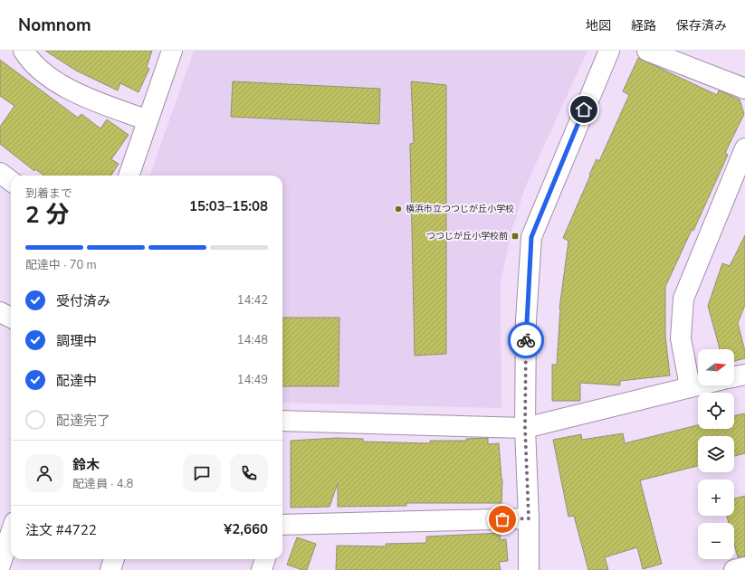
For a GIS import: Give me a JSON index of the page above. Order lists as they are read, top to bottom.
{
  "places": {
    "other": ["横浜市立つつじが丘小学校"],
    "transit": ["つつじが丘小学校前"]
  },
  "north": "right",
  "page": {
    "header": "Nomnom",
    "nav": ["地図", "経路", "保存済み"],
    "heading": ["2 分", "到着まで", "15:03–15:08"],
    "panel": [
      "鈴木",
      "配達員 · 4.8",
      "注文 #4722",
      "¥2,660"
    ],
    "bar": "配達中 · 70 m",
    "list": [
      ["受付済み", "14:42"],
      ["調理中", "14:48"],
      ["配達中", "14:49"],
      "配達完了"
    ],
    "map_buttons": ["+", "−"]
  }
}
